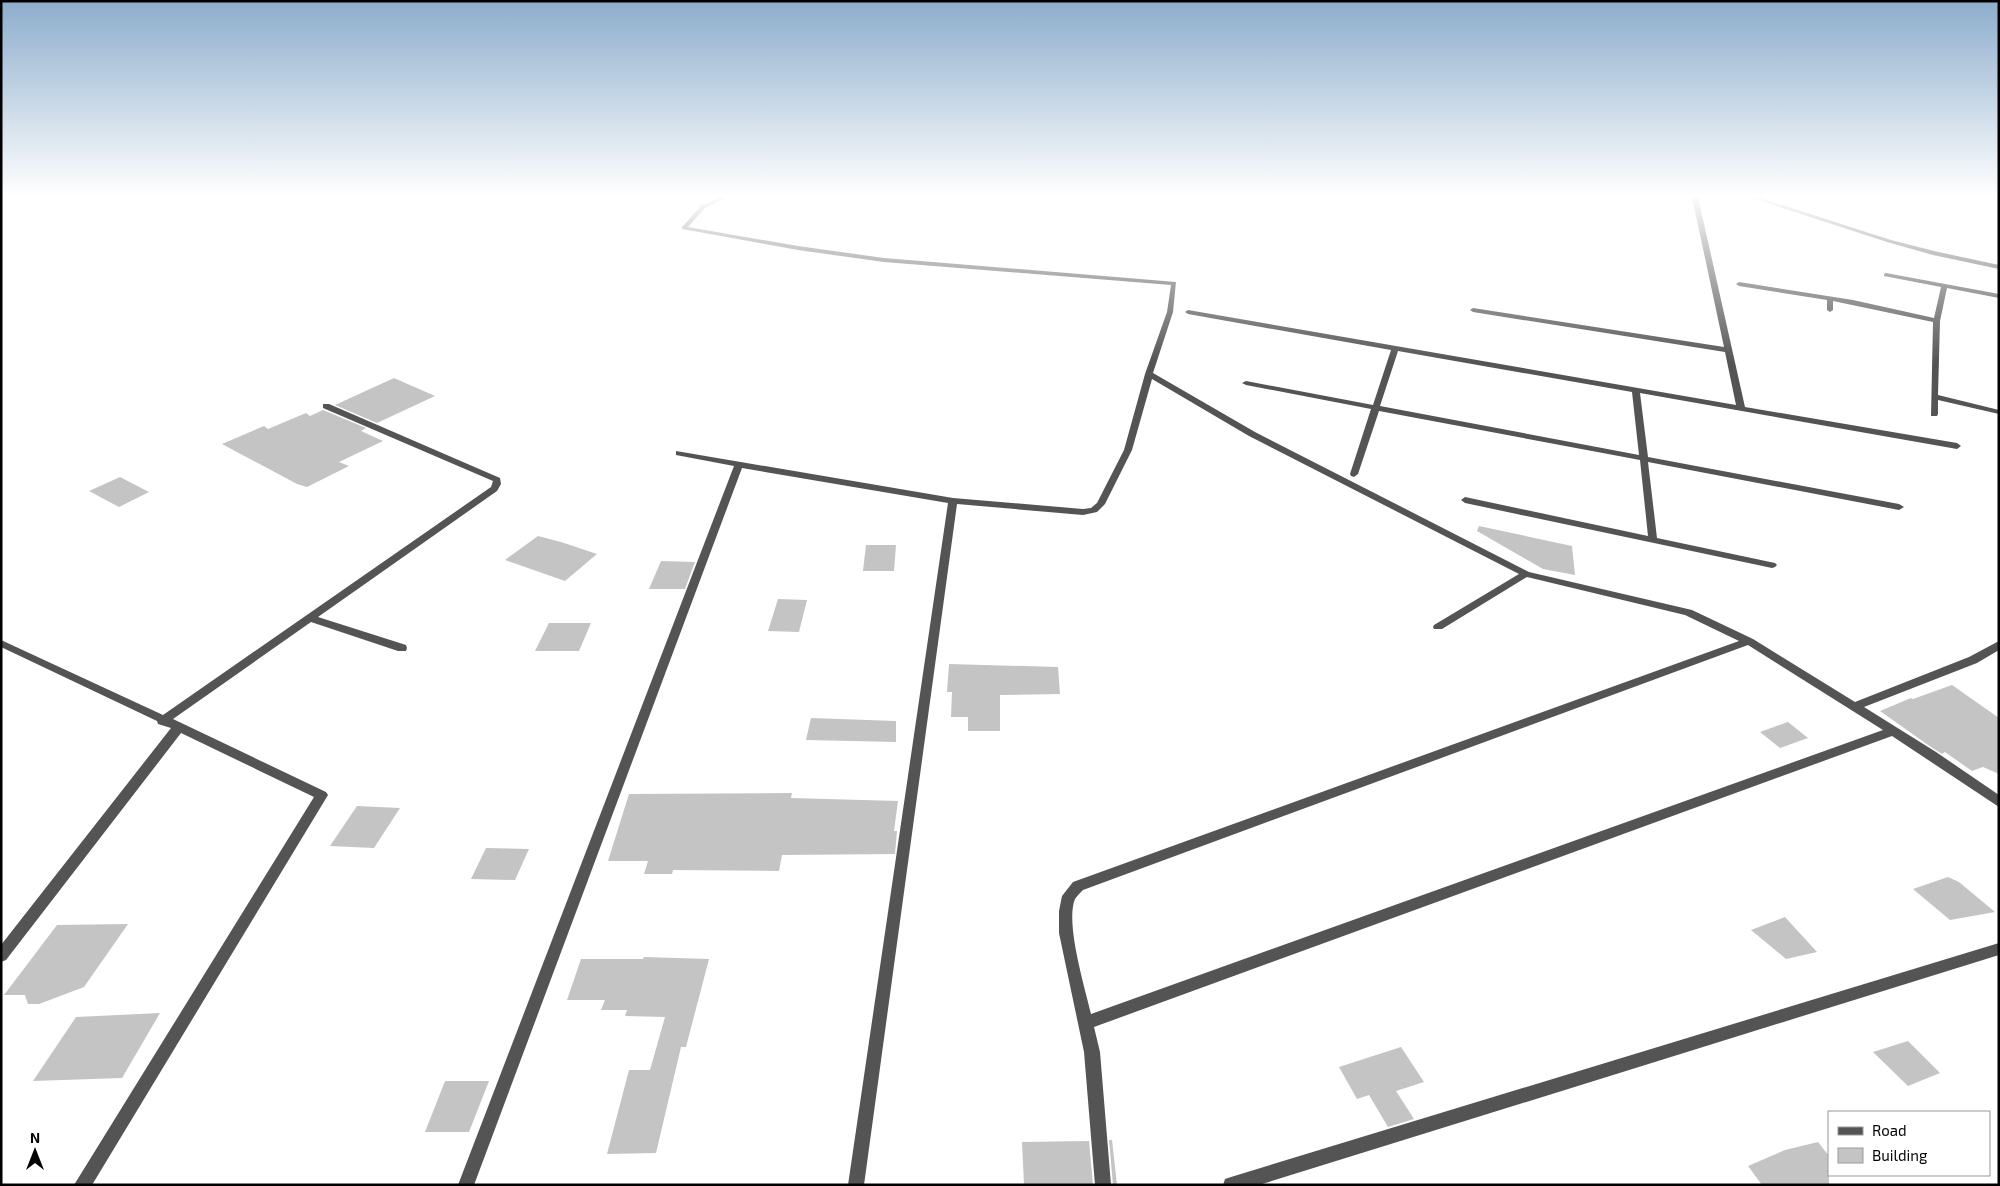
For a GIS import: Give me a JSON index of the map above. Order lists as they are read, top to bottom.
{
  "legend": ["Road", "Building"],
  "north": "top"
}
